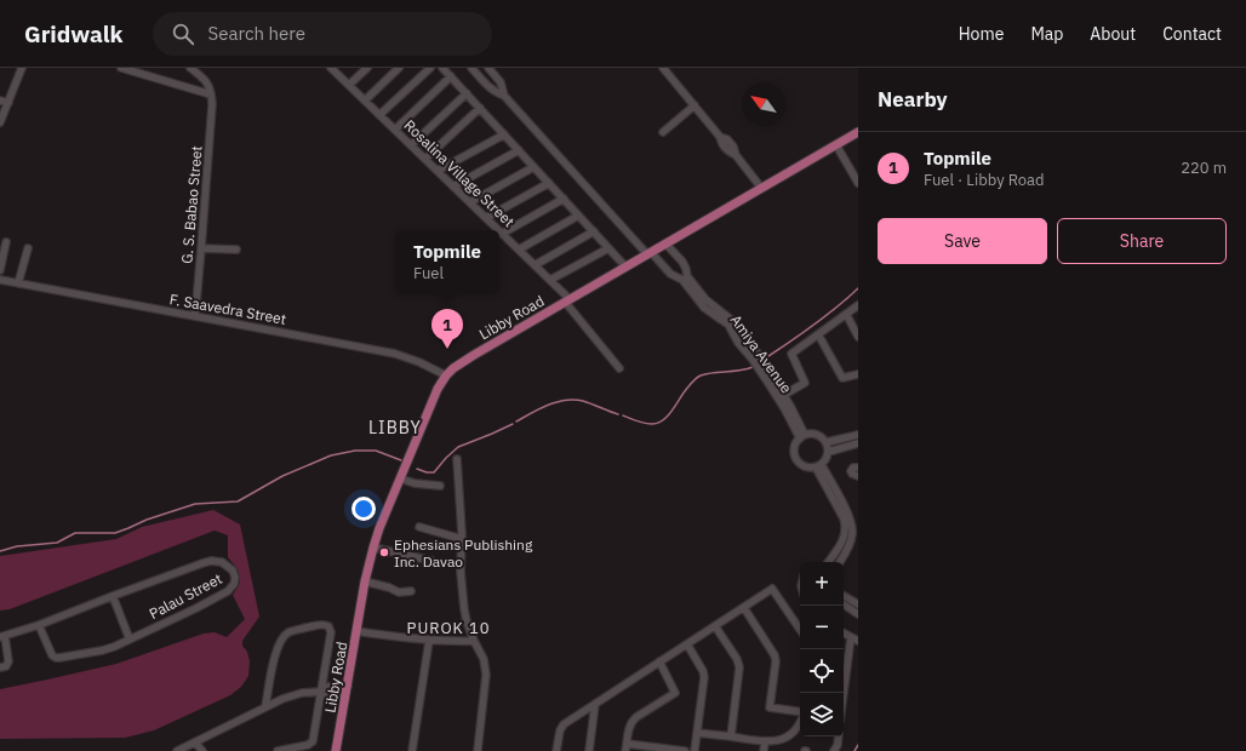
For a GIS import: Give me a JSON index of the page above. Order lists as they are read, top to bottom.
{
  "streets": {
    "main road": ["Libby Road"],
    "street": [
      "Rosalina Village Street",
      "G. S. Babao Street",
      "F. Saavedra Street",
      "Amiya Avenue",
      "Palau Street"
    ]
  },
  "crossings": [
    ["Rosalina Village Street", "Libby Road"],
    ["G. S. Babao Street", "F. Saavedra Street"],
    ["F. Saavedra Street", "Libby Road"],
    ["Libby Road", "Amiya Avenue"]
  ],
  "districts": ["LIBBY", "PUROK 10"],
  "places": ["Ephesians Publishing Inc. Davao"],
  "north": "top left",
  "page": {
    "header": "Gridwalk",
    "search": "Search here",
    "nav": [
      "Home",
      "Map",
      "About",
      "Contact"
    ],
    "heading": "Nearby",
    "list": [
      {
        "mark": "1",
        "name": "Topmile",
        "note": "Fuel · Libby Road",
        "value": "220 m"
      }
    ],
    "buttons": ["Save", "Share"],
    "popup": ["Topmile", "Fuel"],
    "pins": "1",
    "map_buttons": ["+", "−"]
  }
}
